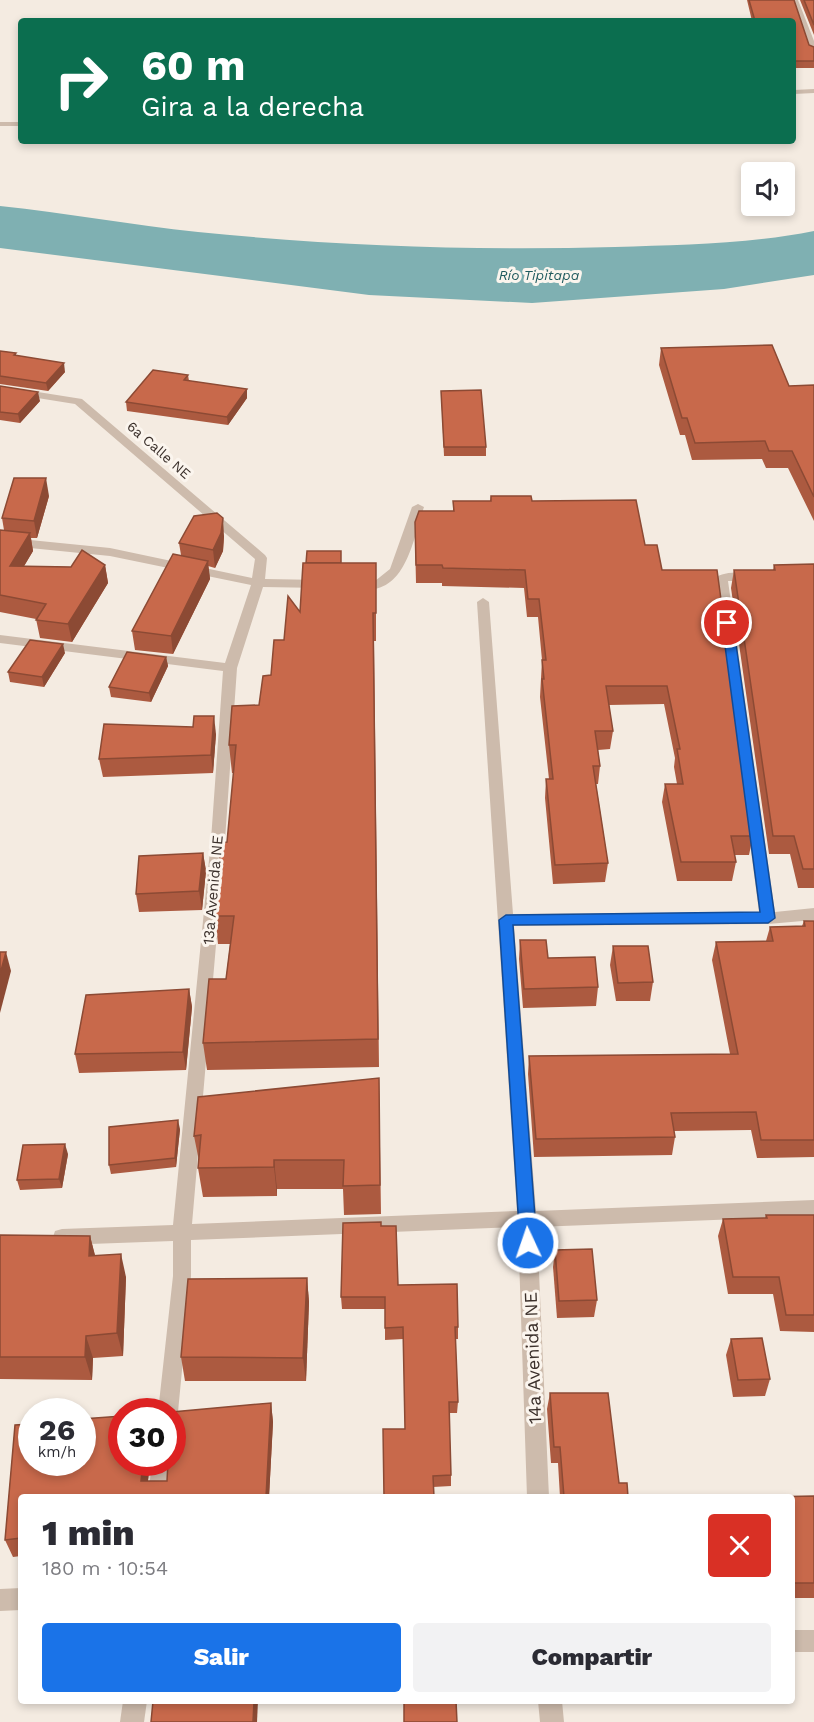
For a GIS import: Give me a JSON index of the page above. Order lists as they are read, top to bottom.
{
  "streets": {
    "street": ["6a Calle NE", "13a Avenida NE", "14a Avenida NE"]
  },
  "crossings": [
    ["6a Calle NE", "13a Avenida NE"]
  ],
  "water": ["Río Tipitapa"],
  "page": {
    "turn": ["60 m", "Gira a la derecha"],
    "speed": "26 km/h",
    "limit": "30",
    "heading": ["1 min", "180 m · 10:54"],
    "buttons": ["Salir", "Compartir"]
  }
}
